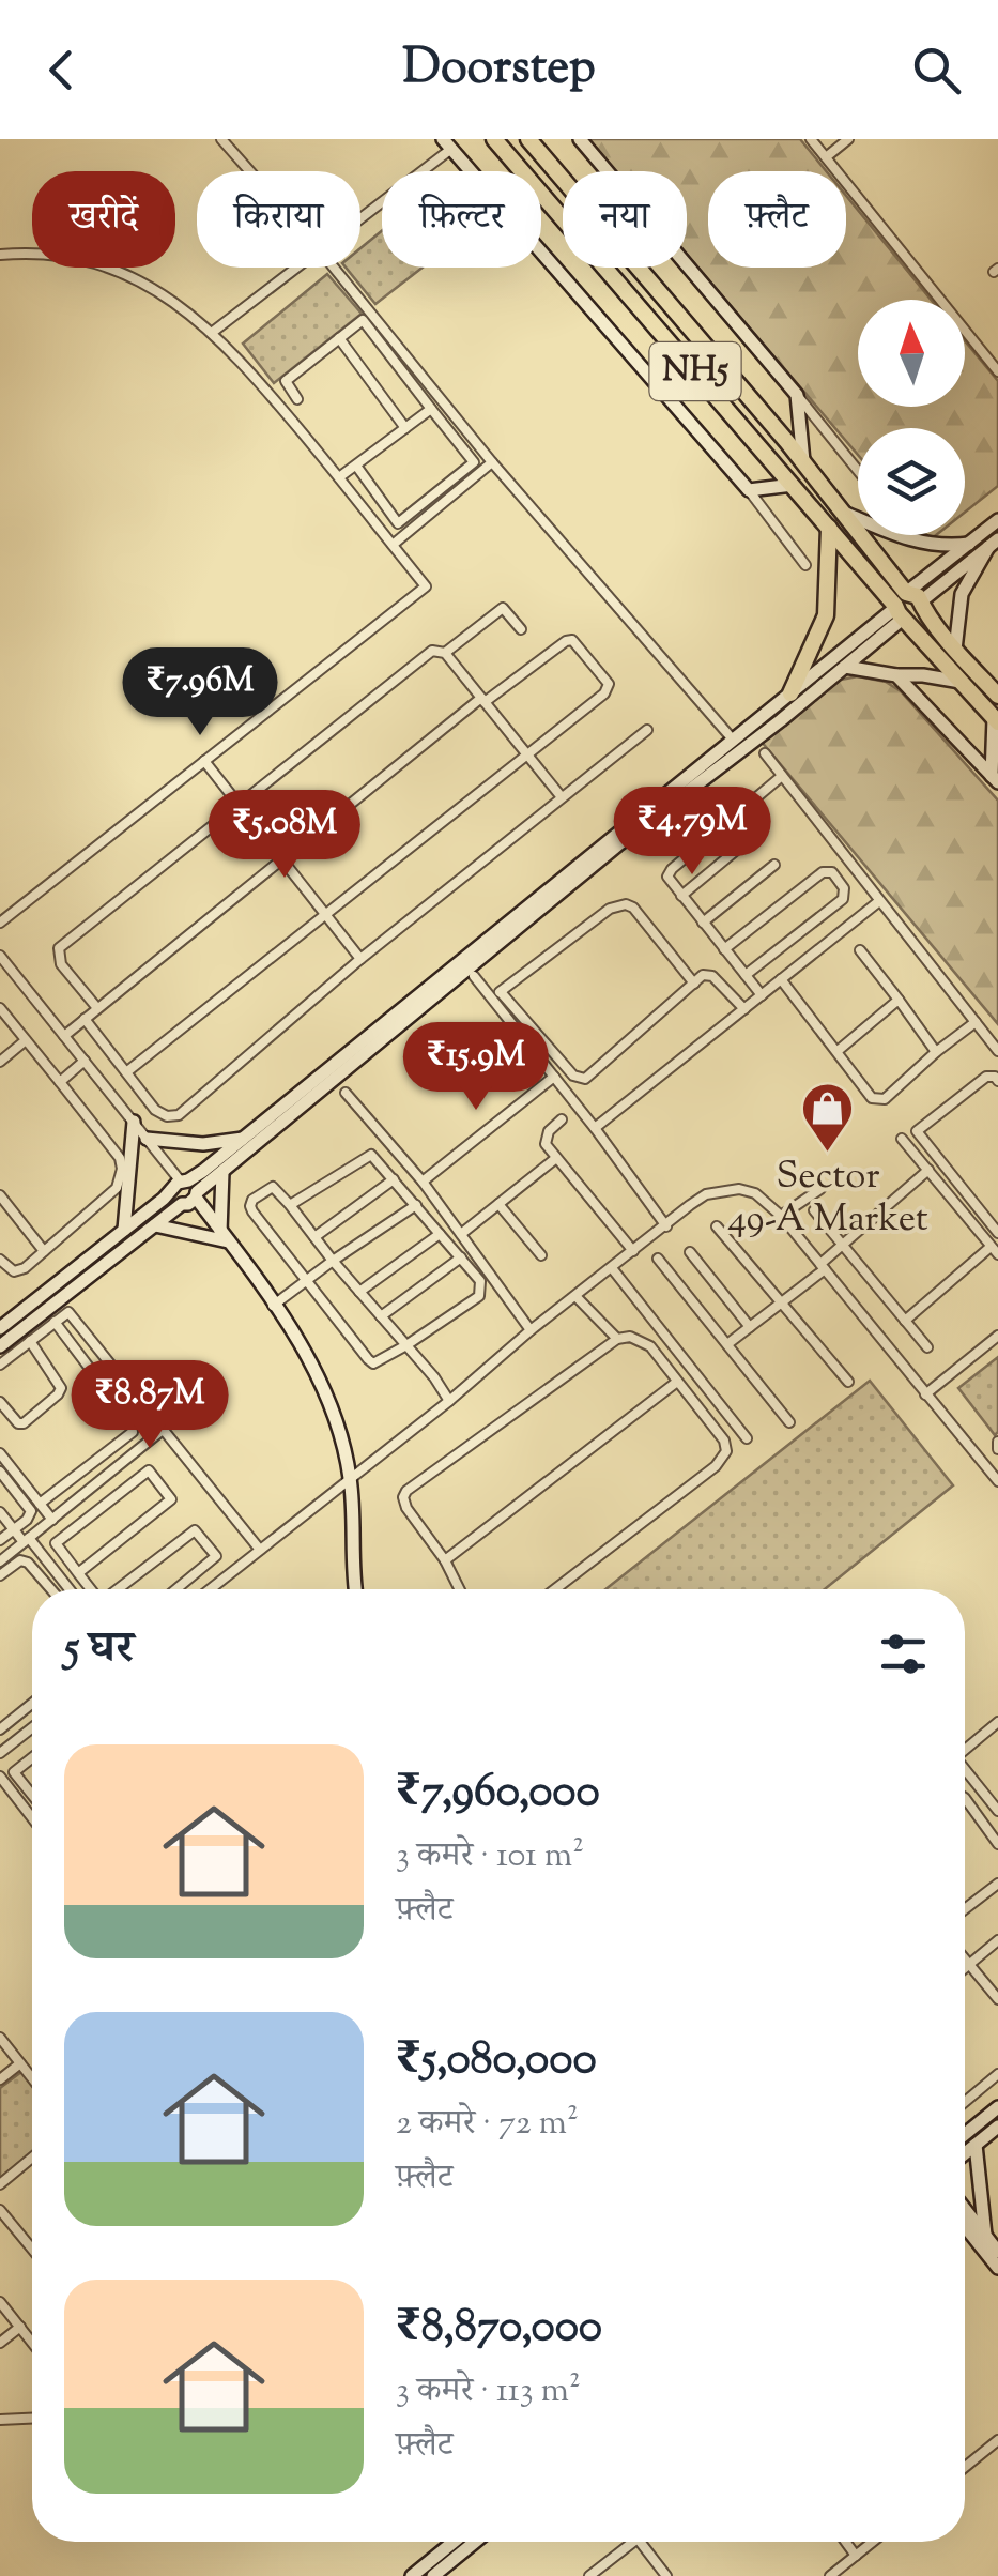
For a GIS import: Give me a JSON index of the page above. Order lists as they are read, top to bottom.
{
  "streets": {
    "highway": ["NH5"]
  },
  "places": {
    "shop": ["Sector 49-A Market"]
  },
  "north": "top",
  "page": {
    "header": "Doorstep",
    "chip": [
      "खरीदें",
      "किराया",
      "फ़िल्टर",
      "नया",
      "फ़्लैट"
    ],
    "price": [
      "₹7.96M",
      "₹4.79M",
      "₹5.08M",
      "₹15.9M",
      "₹8.87M"
    ],
    "heading": "5 घर",
    "list": [
      {
        "name": "₹7,960,000",
        "note": "3 कमरे · 101 m² · फ़्लैट"
      },
      {
        "name": "₹5,080,000",
        "note": "2 कमरे · 72 m² · फ़्लैट"
      },
      {
        "name": "₹8,870,000",
        "note": "3 कमरे · 113 m² · फ़्लैट"
      }
    ]
  }
}
